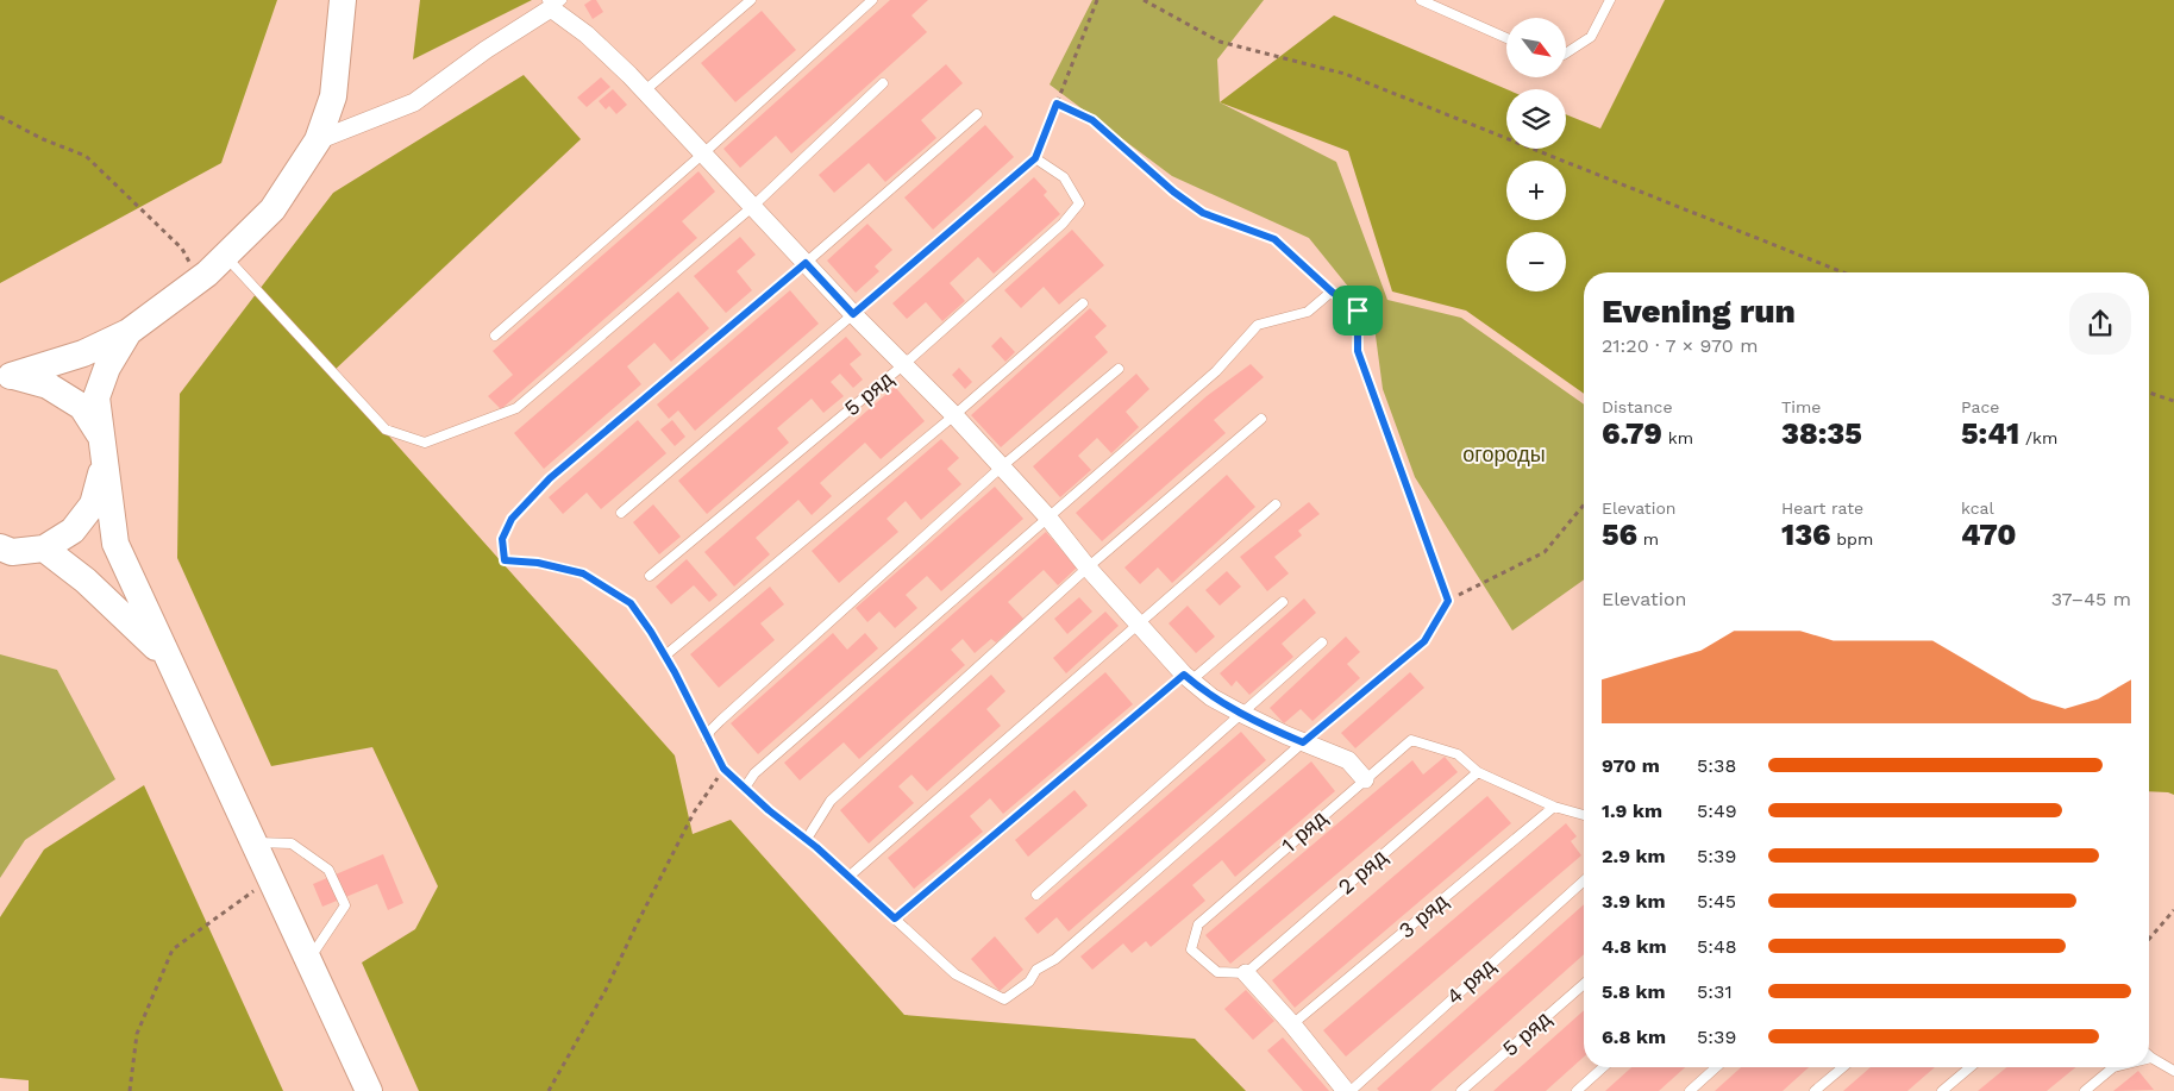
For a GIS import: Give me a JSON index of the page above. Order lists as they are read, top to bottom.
{
  "streets": {
    "lane": [
      "5 ряд",
      "1 ряд",
      "2 ряд",
      "3 ряд",
      "4 ряд"
    ]
  },
  "crossings": [
    ["1 ряд", "2 ряд"]
  ],
  "parks": ["огороды"],
  "north": "bottom right",
  "page": {
    "map_buttons": ["+", "−"],
    "heading": ["Evening run", "21:20 · 7 × 970 m"],
    "stats": [
      ["Distance", "6.79 km"],
      ["Time", "38:35"],
      ["Pace", "5:41 /km"],
      ["Elevation", "56 m"],
      ["Heart rate", "136 bpm"],
      ["kcal", "470"]
    ],
    "chart": ["Elevation", "37–45 m"],
    "list": [
      {
        "name": "970 m",
        "note": "5:38"
      },
      {
        "name": "1.9 km",
        "note": "5:49"
      },
      {
        "name": "2.9 km",
        "note": "5:39"
      },
      {
        "name": "3.9 km",
        "note": "5:45"
      },
      {
        "name": "4.8 km",
        "note": "5:48"
      },
      {
        "name": "5.8 km",
        "note": "5:31"
      },
      {
        "name": "6.8 km",
        "note": "5:39"
      }
    ]
  }
}
